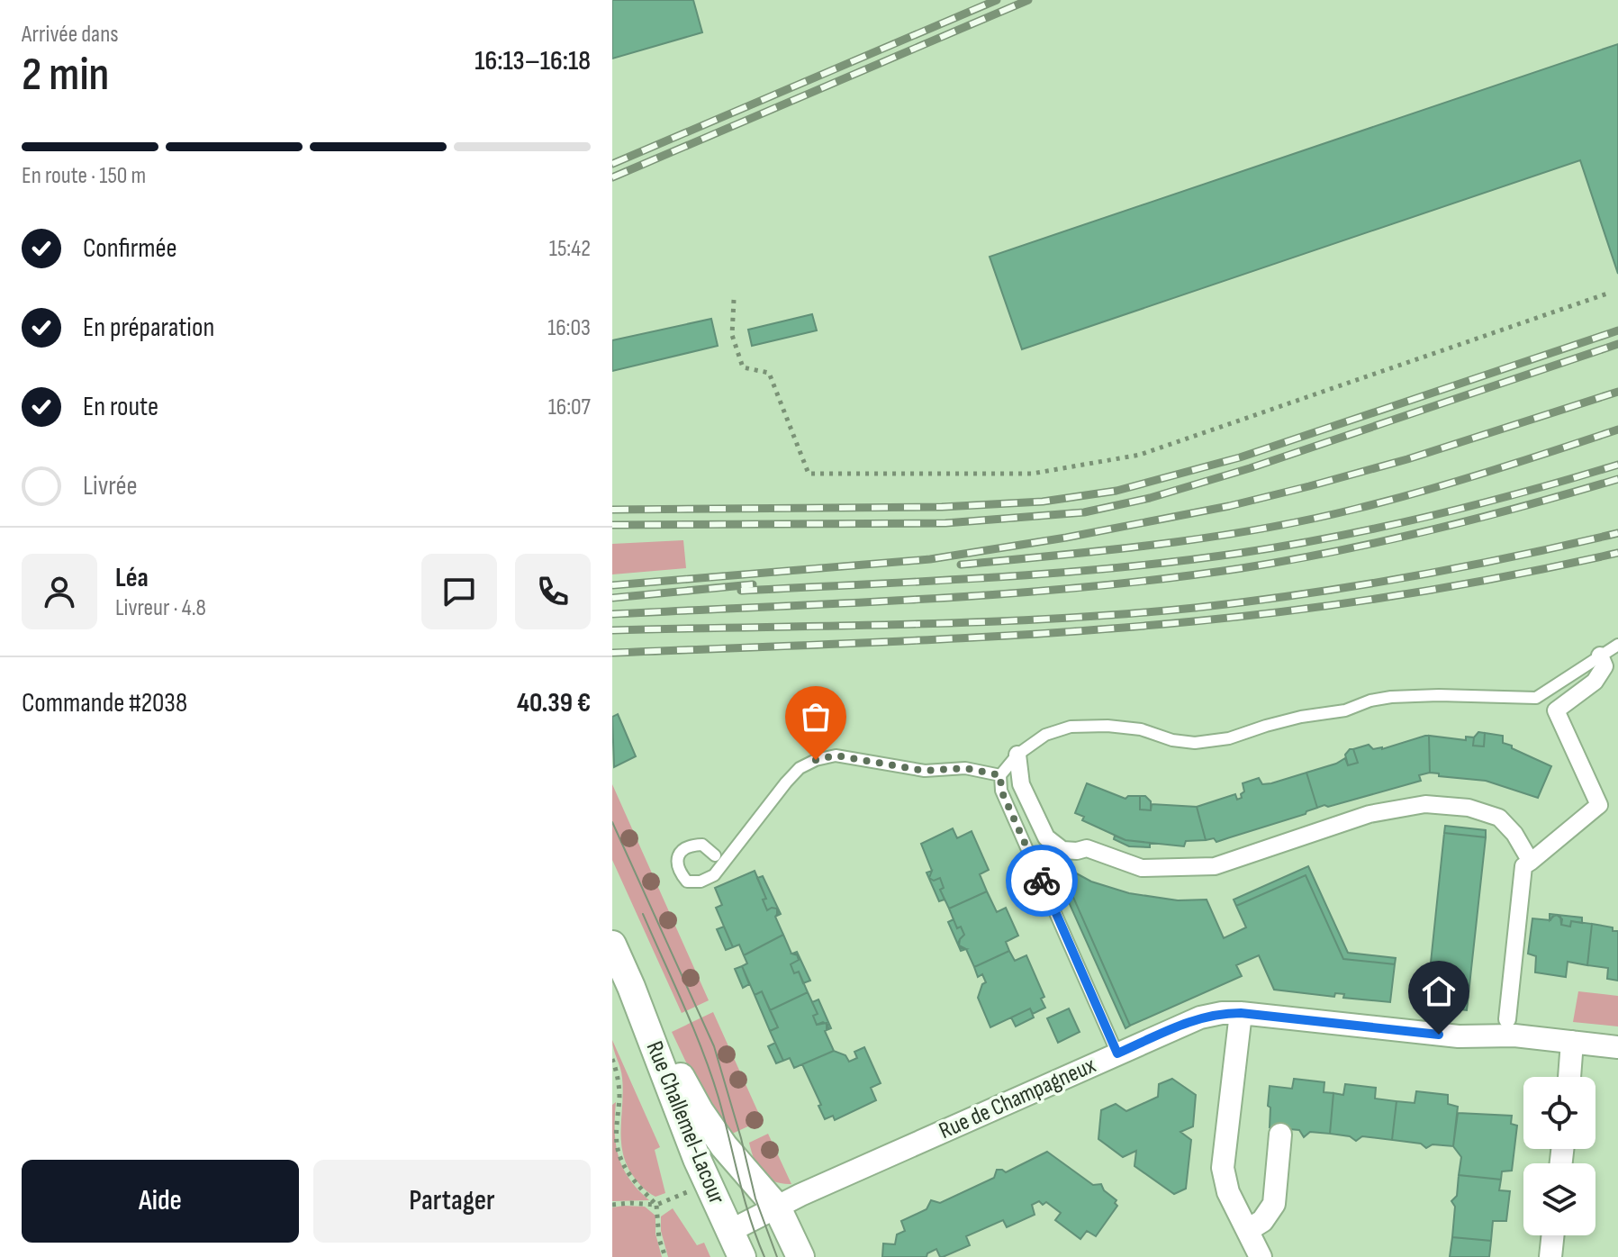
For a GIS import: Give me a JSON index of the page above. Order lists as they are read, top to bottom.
{
  "streets": {
    "street": ["Rue de Champagneux", "Rue Challemel-Lacour"]
  },
  "crossings": [
    ["Rue de Champagneux", "Rue Challemel-Lacour"]
  ],
  "page": {
    "heading": ["2 min", "Arrivée dans", "16:13–16:18"],
    "panel": [
      "Léa",
      "Livreur · 4.8",
      "Commande #2038",
      "40.39 €"
    ],
    "bar": "En route · 150 m",
    "list": [
      ["Confirmée", "15:42"],
      ["En préparation", "16:03"],
      ["En route", "16:07"],
      "Livrée"
    ],
    "buttons": ["Aide", "Partager"]
  }
}
